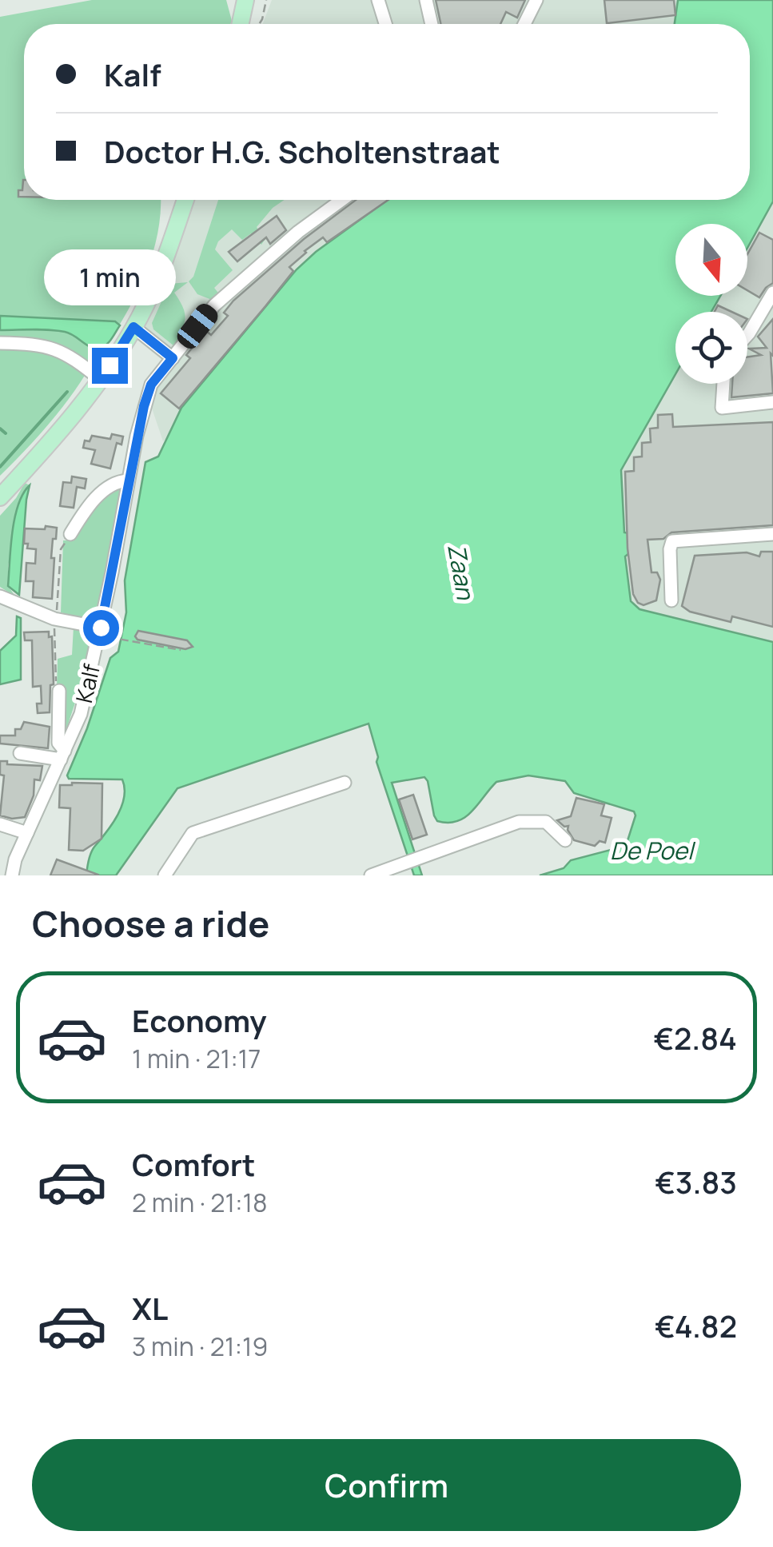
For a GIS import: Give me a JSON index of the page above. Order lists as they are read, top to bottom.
{
  "streets": {
    "street": ["Kalf"]
  },
  "water": ["Zaan", "De Poel"],
  "north": "bottom",
  "page": {
    "banner": ["Kalf", "Doctor H.G. Scholtenstraat"],
    "bubble": "1 min",
    "heading": "Choose a ride",
    "list": [
      {
        "name": "Economy",
        "note": "1 min · 21:17",
        "value": "€2.84"
      },
      {
        "name": "Comfort",
        "note": "2 min · 21:18",
        "value": "€3.83"
      },
      {
        "name": "XL",
        "note": "3 min · 21:19",
        "value": "€4.82"
      }
    ],
    "buttons": "Confirm"
  }
}
